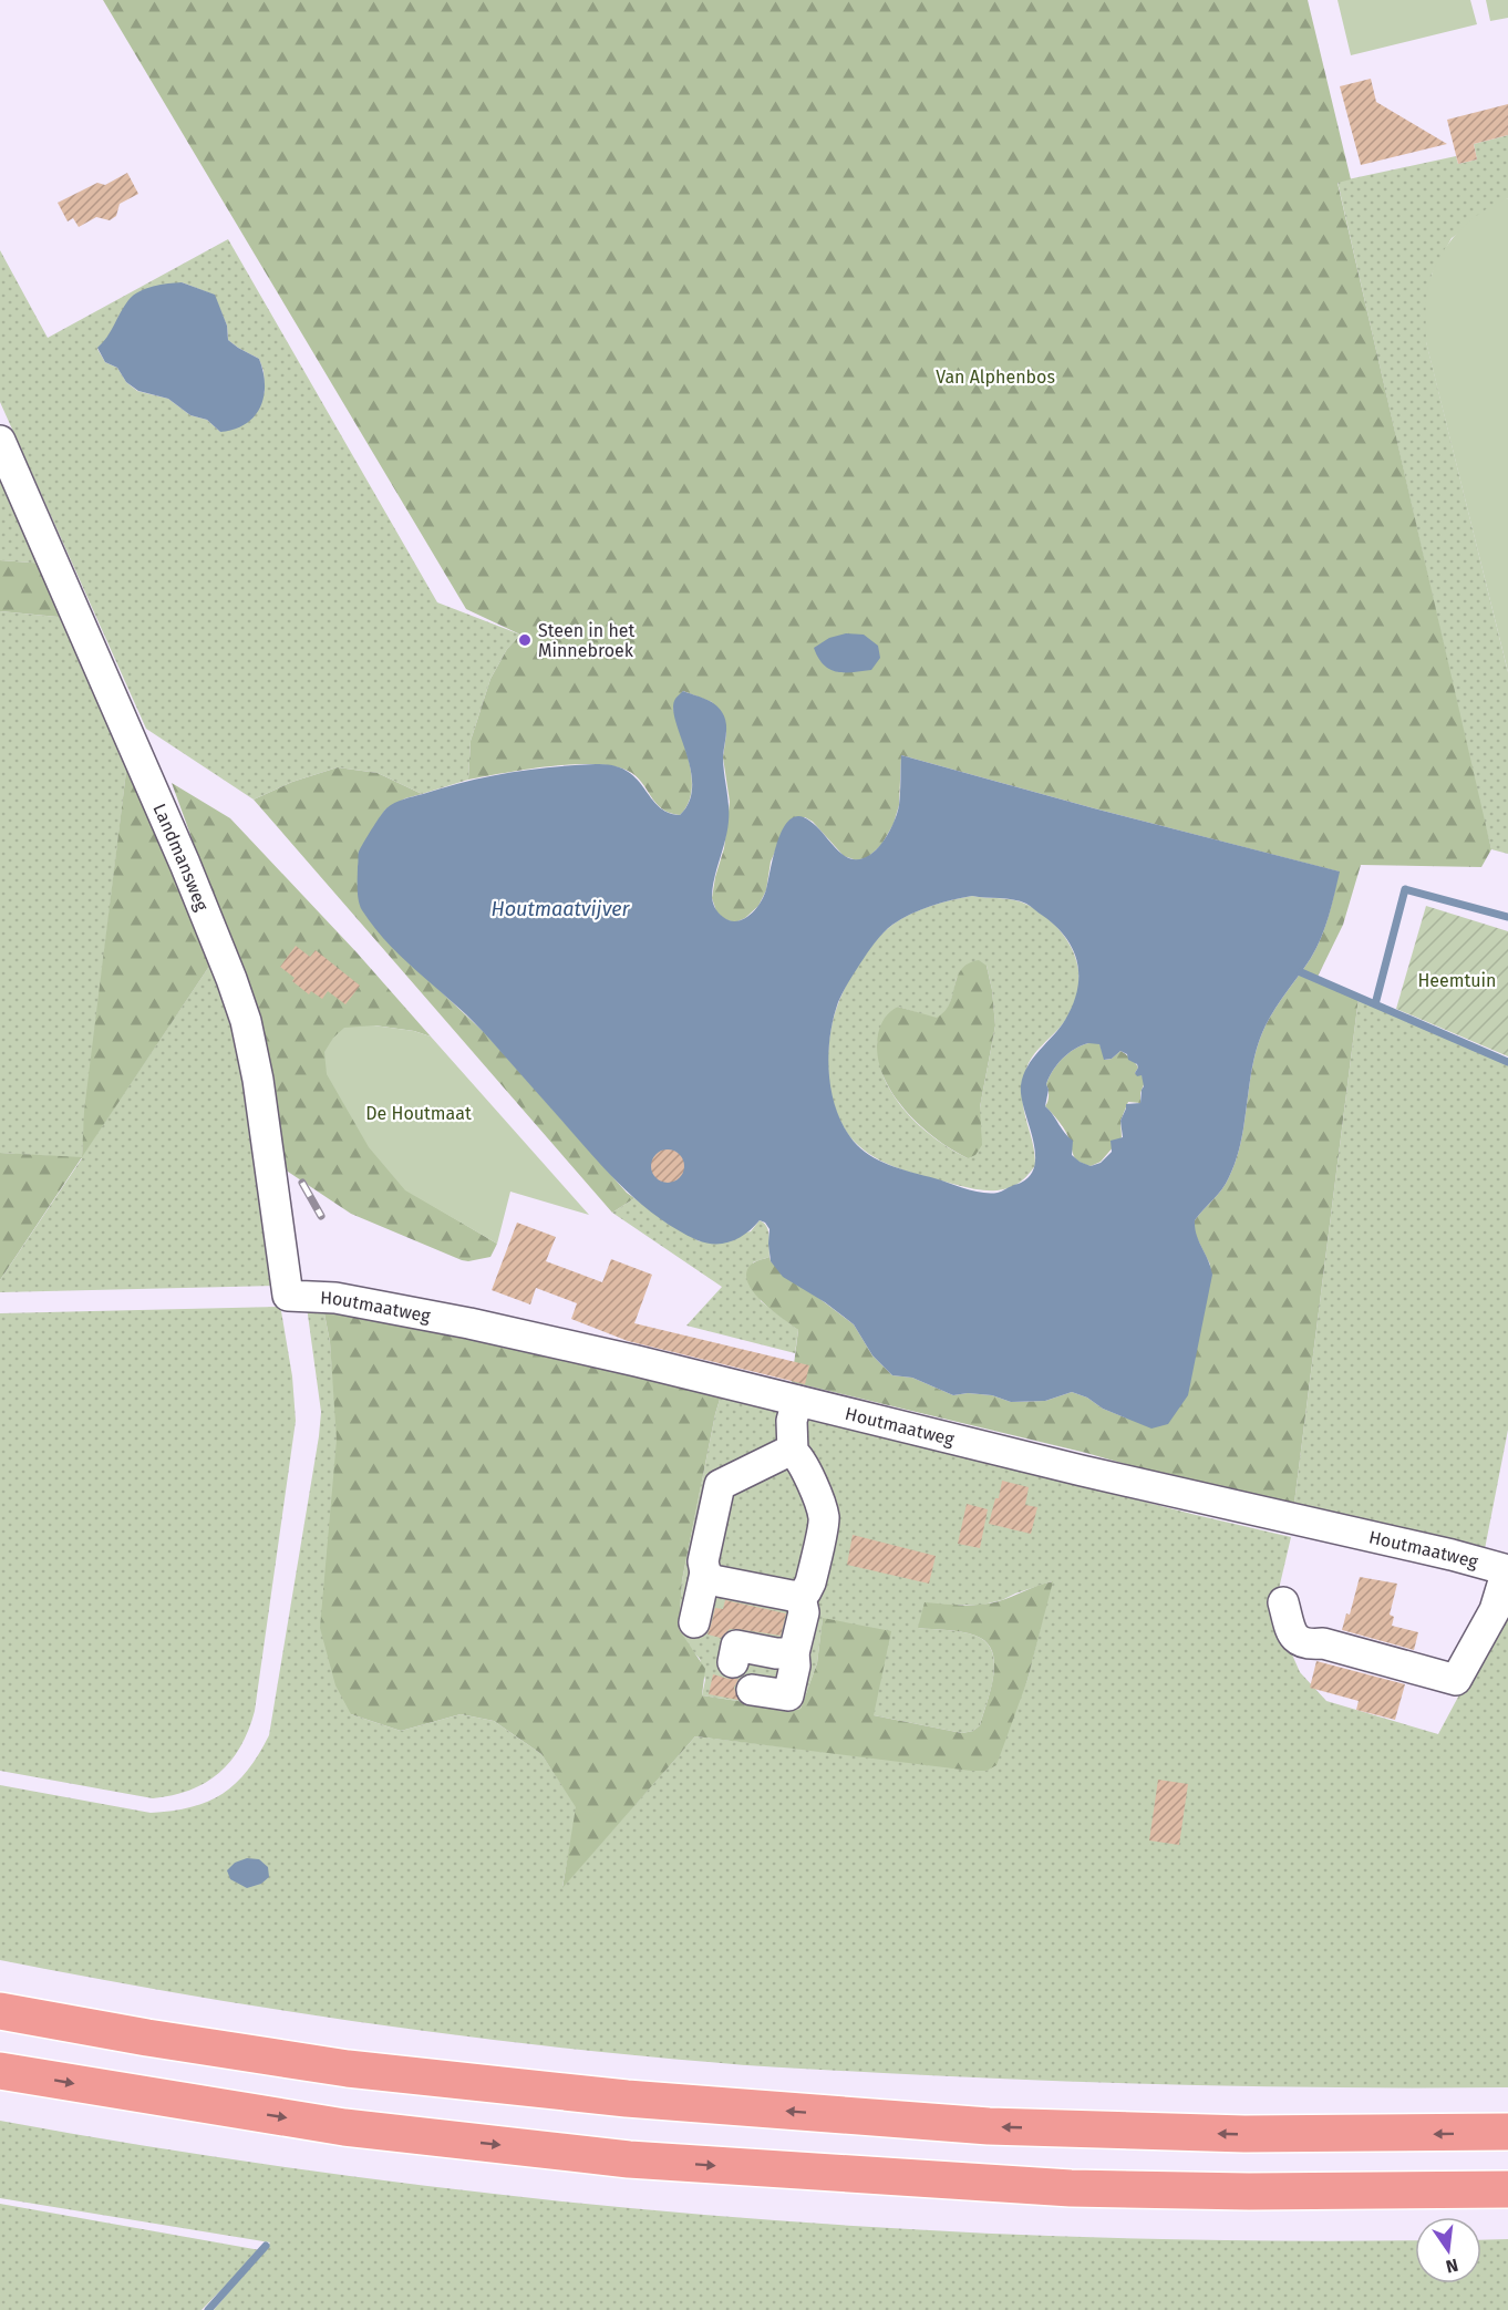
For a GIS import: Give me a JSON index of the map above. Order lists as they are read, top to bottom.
{
  "streets": {
    "street": ["Landmansweg", "Houtmaatweg"]
  },
  "crossings": [
    ["Landmansweg", "Houtmaatweg"]
  ],
  "water": ["Houtmaatvijver"],
  "parks": ["Van Alphenbos", "Heemtuin", "De Houtmaat"],
  "places": ["Steen in het Minnebroek"],
  "north": "bottom"
}
